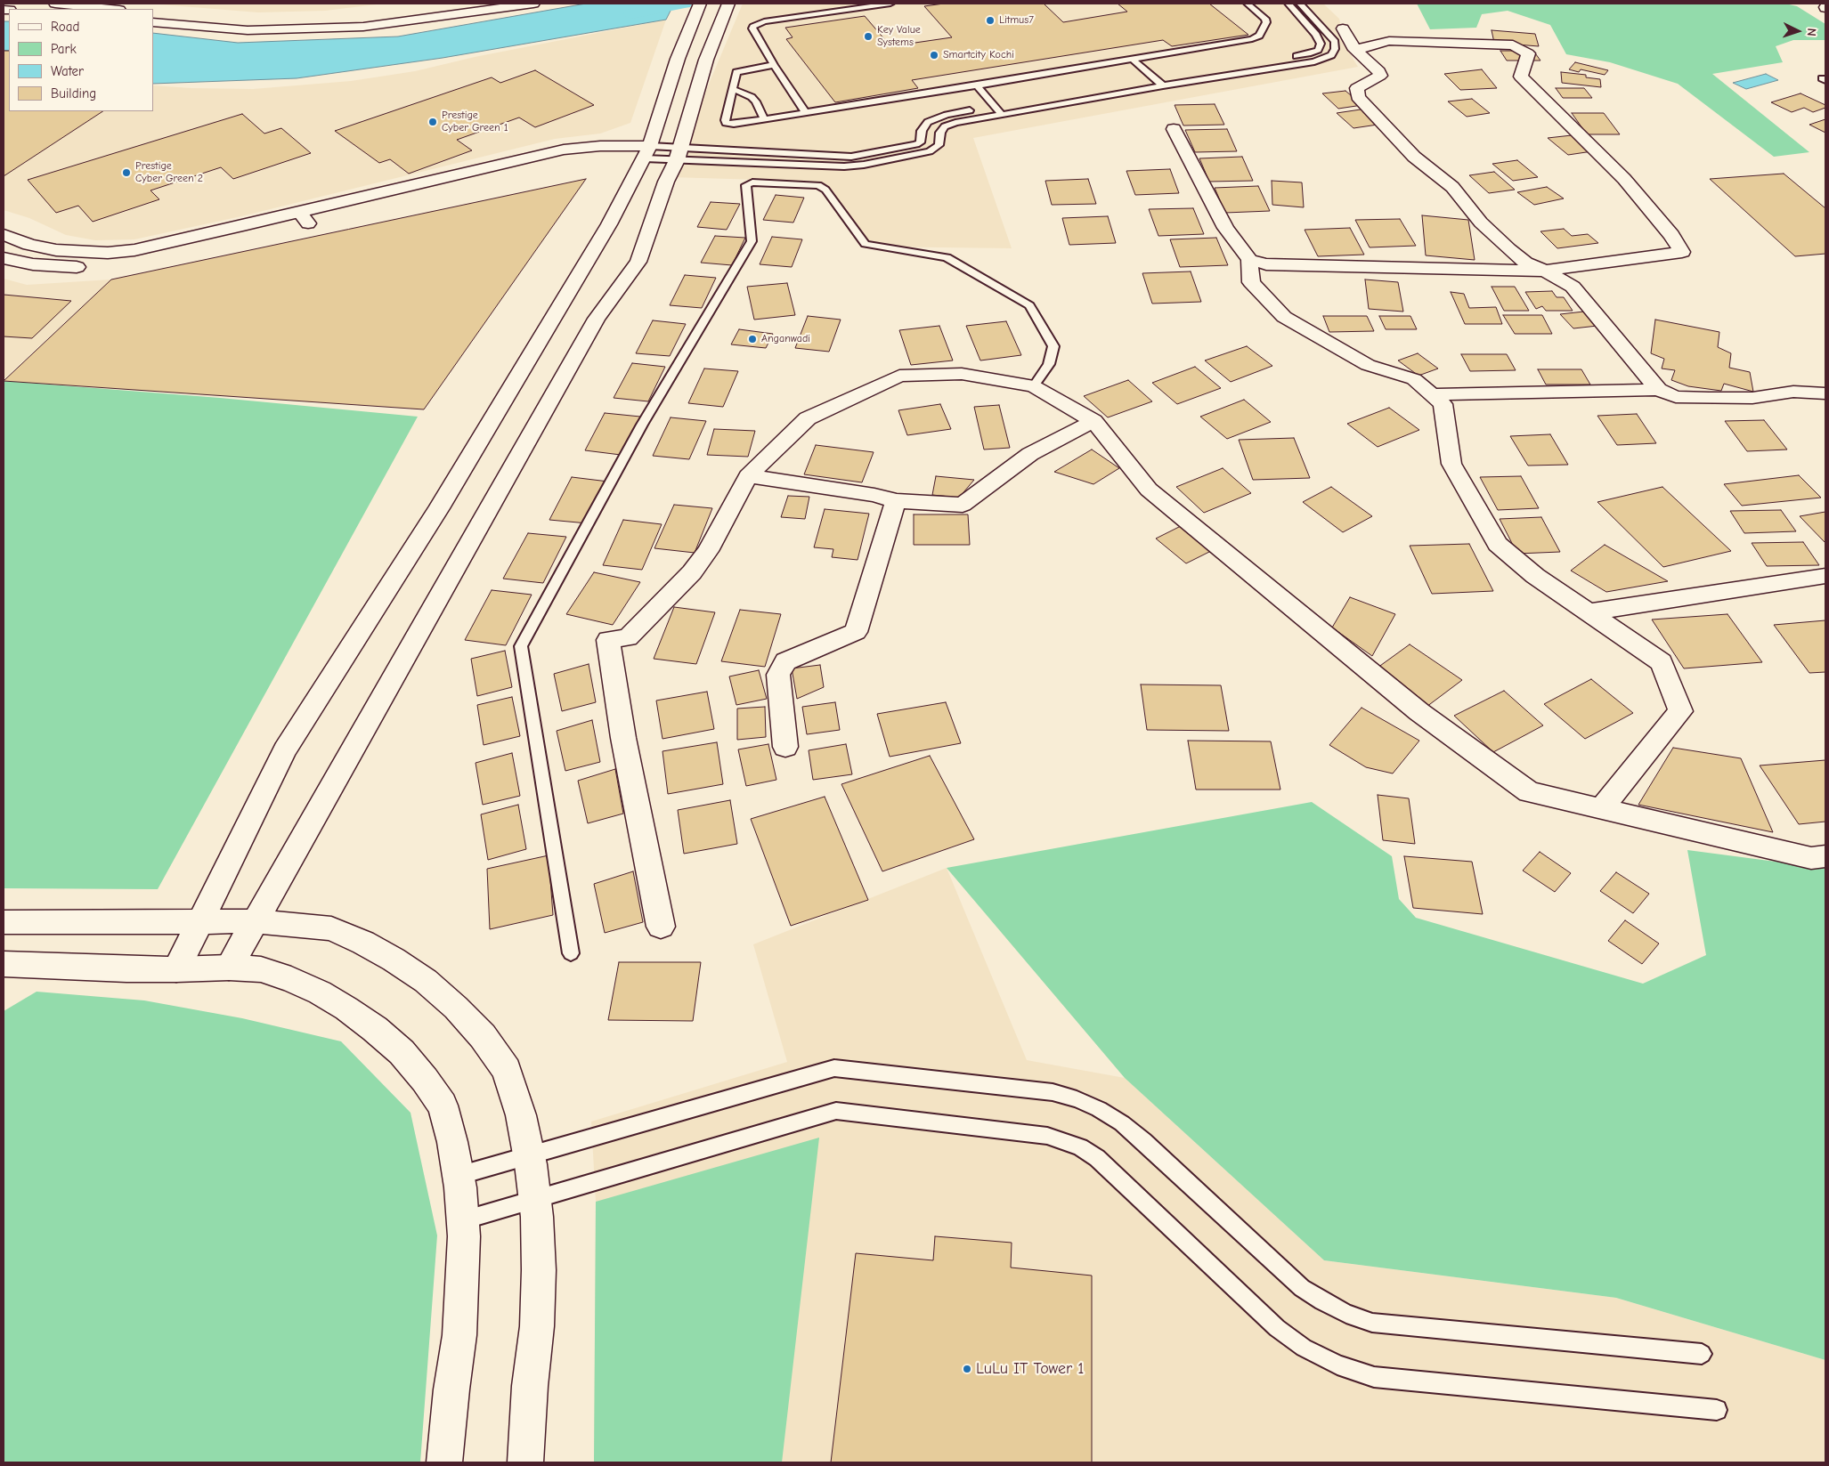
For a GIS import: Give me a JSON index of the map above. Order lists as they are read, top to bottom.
{
  "places": [
    "Litmus7",
    "Key Value Systems",
    "Smartcity Kochi",
    "Prestige Cyber Green 1",
    "Prestige Cyber Green 2",
    "Anganwadi",
    "LuLu IT Tower 1"
  ],
  "legend": [
    "Road",
    "Park",
    "Water",
    "Building"
  ],
  "north": "right"
}
